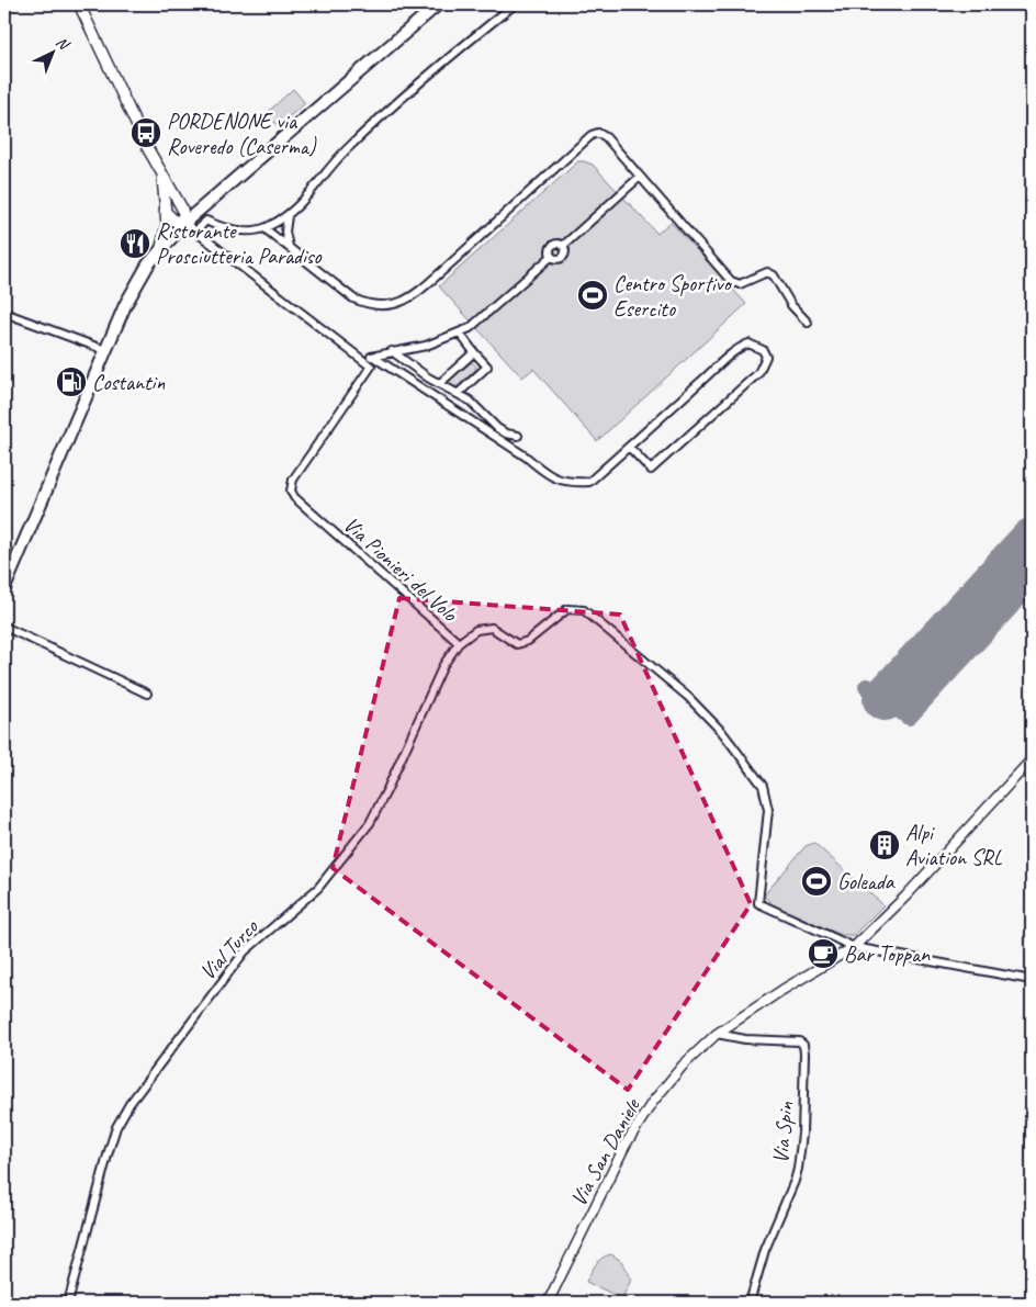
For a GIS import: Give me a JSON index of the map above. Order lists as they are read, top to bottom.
{
  "streets": {
    "street": [
      "Via Pionieri del Volo",
      "Vial Turco",
      "Via Spin",
      "Via San Daniele"
    ]
  },
  "crossings": [
    ["Via Pionieri del Volo", "Vial Turco"],
    ["Via Pionieri del Volo", "Via San Daniele"],
    ["Via Spin", "Via San Daniele"]
  ],
  "places": {
    "bus stop": ["PORDENONE via Roveredo (Caserma)"],
    "restaurant": ["Ristorante Prosciutteria Paradiso"],
    "sports": ["Centro Sportivo Esercito", "Goleada"],
    "fuel station": ["Costantin"],
    "building": ["Alpi Aviation SRL"],
    "cafe": ["Bar Toppan"]
  },
  "north": "top right"
}
